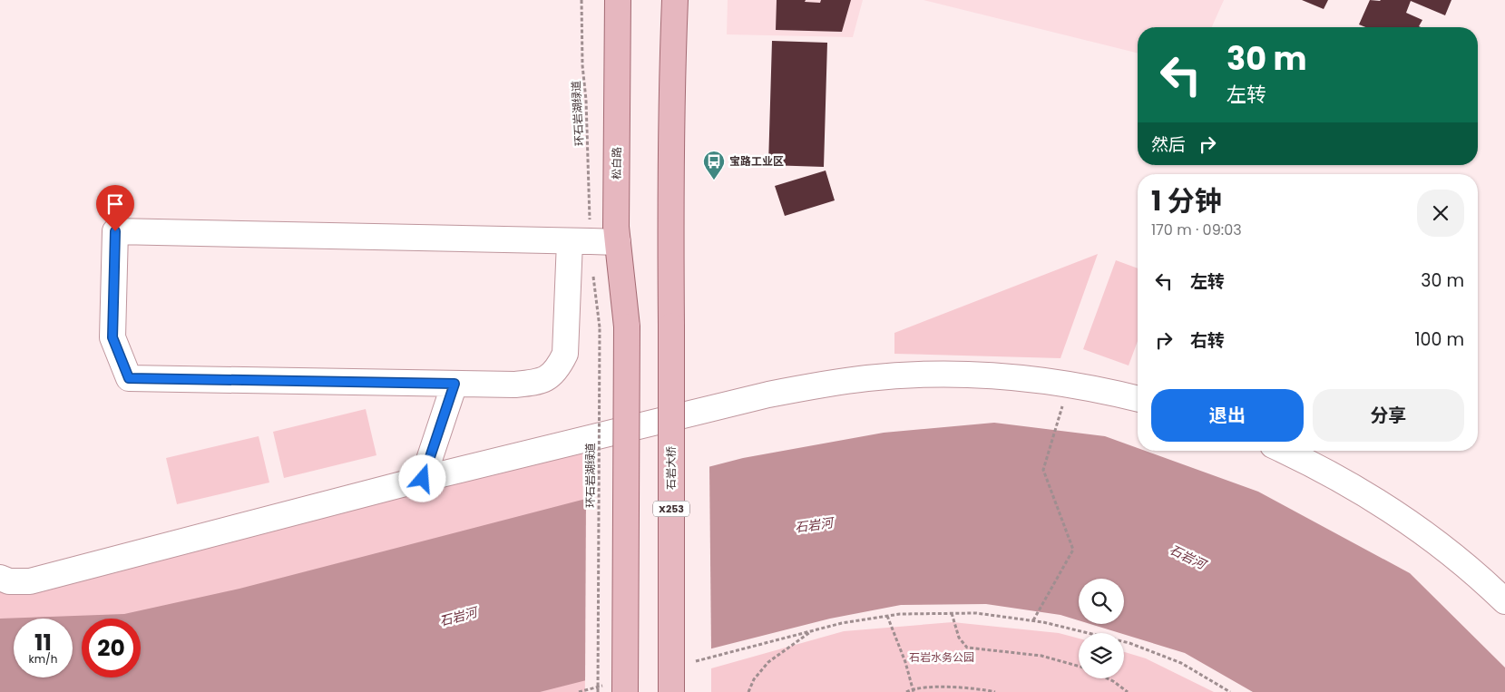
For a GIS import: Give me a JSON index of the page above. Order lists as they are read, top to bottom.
{
  "streets": {
    "main road": ["松白路", "石岩大桥", "X253"],
    "path": ["环石岩湖绿道"]
  },
  "water": ["石岩河"],
  "parks": ["石岩水务公园"],
  "places": {
    "bus stop": ["宝路工业区"]
  },
  "page": {
    "turn": ["30 m", "左转"],
    "then": "然后",
    "heading": ["1 分钟", "170 m · 09:03"],
    "list": [
      {
        "name": "左转",
        "value": "30 m"
      },
      {
        "name": "右转",
        "value": "100 m"
      }
    ],
    "buttons": ["退出", "分享"],
    "speed": "11 km/h",
    "limit": "20"
  }
}
